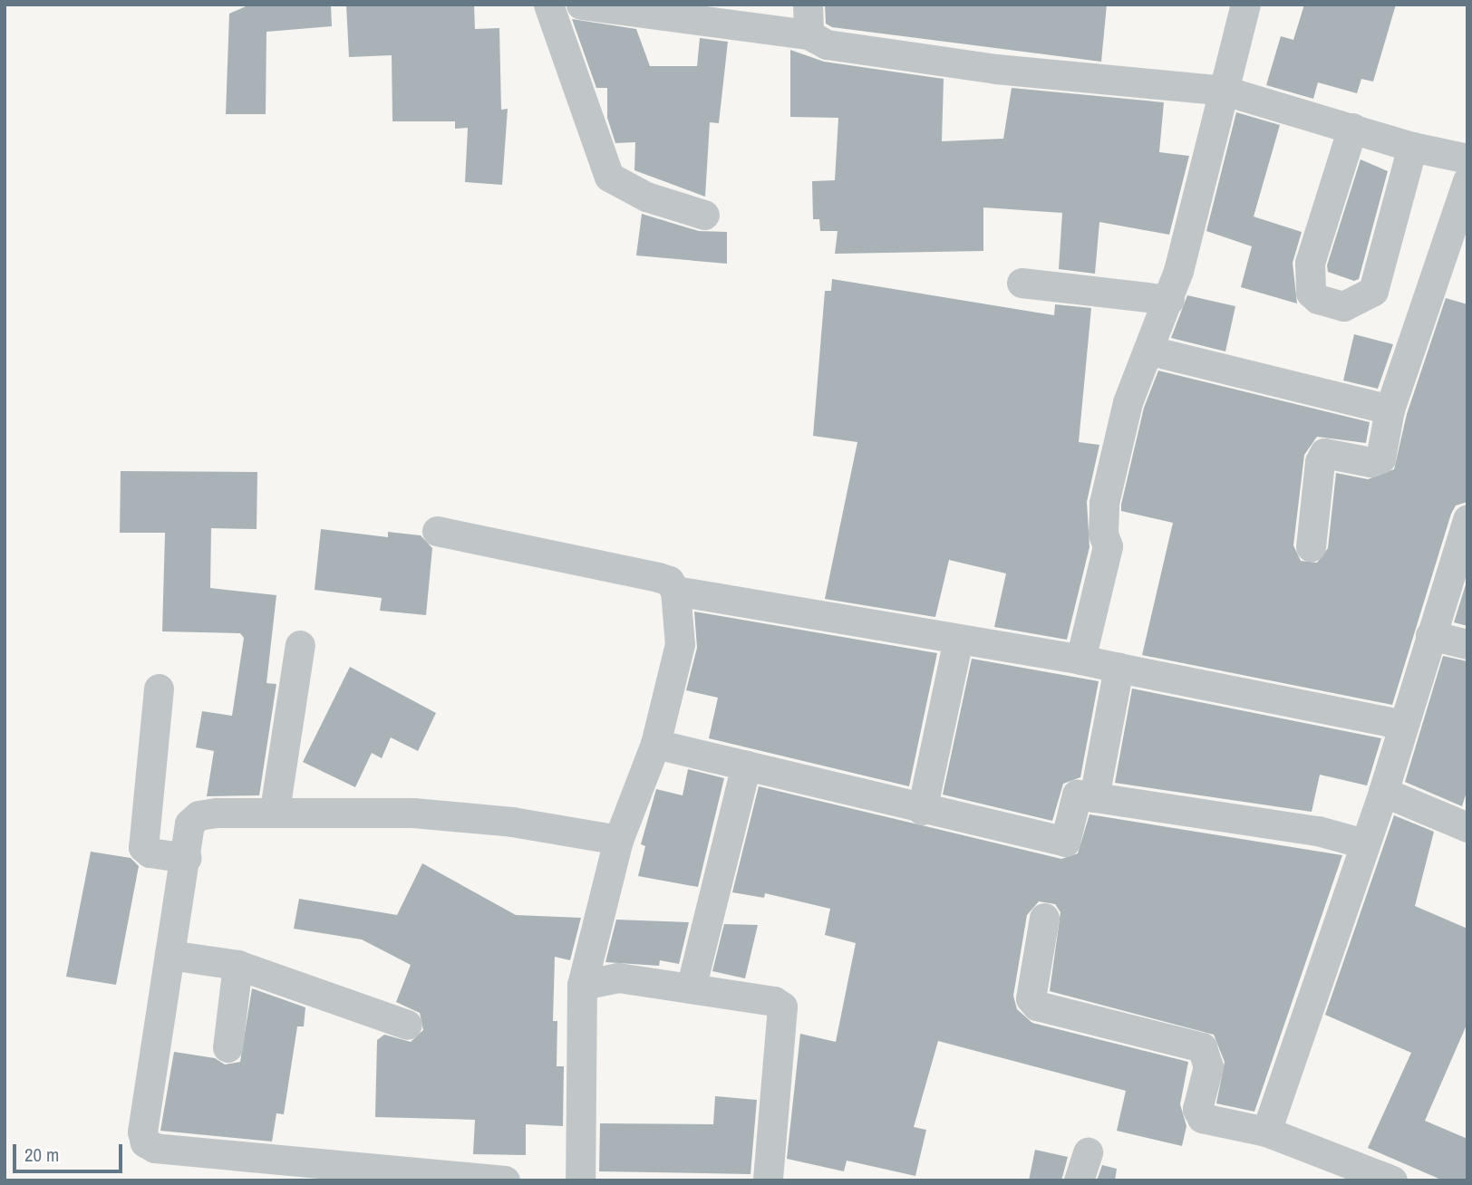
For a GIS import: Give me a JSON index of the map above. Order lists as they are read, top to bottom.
{
  "scale_bar": "20 m"
}
